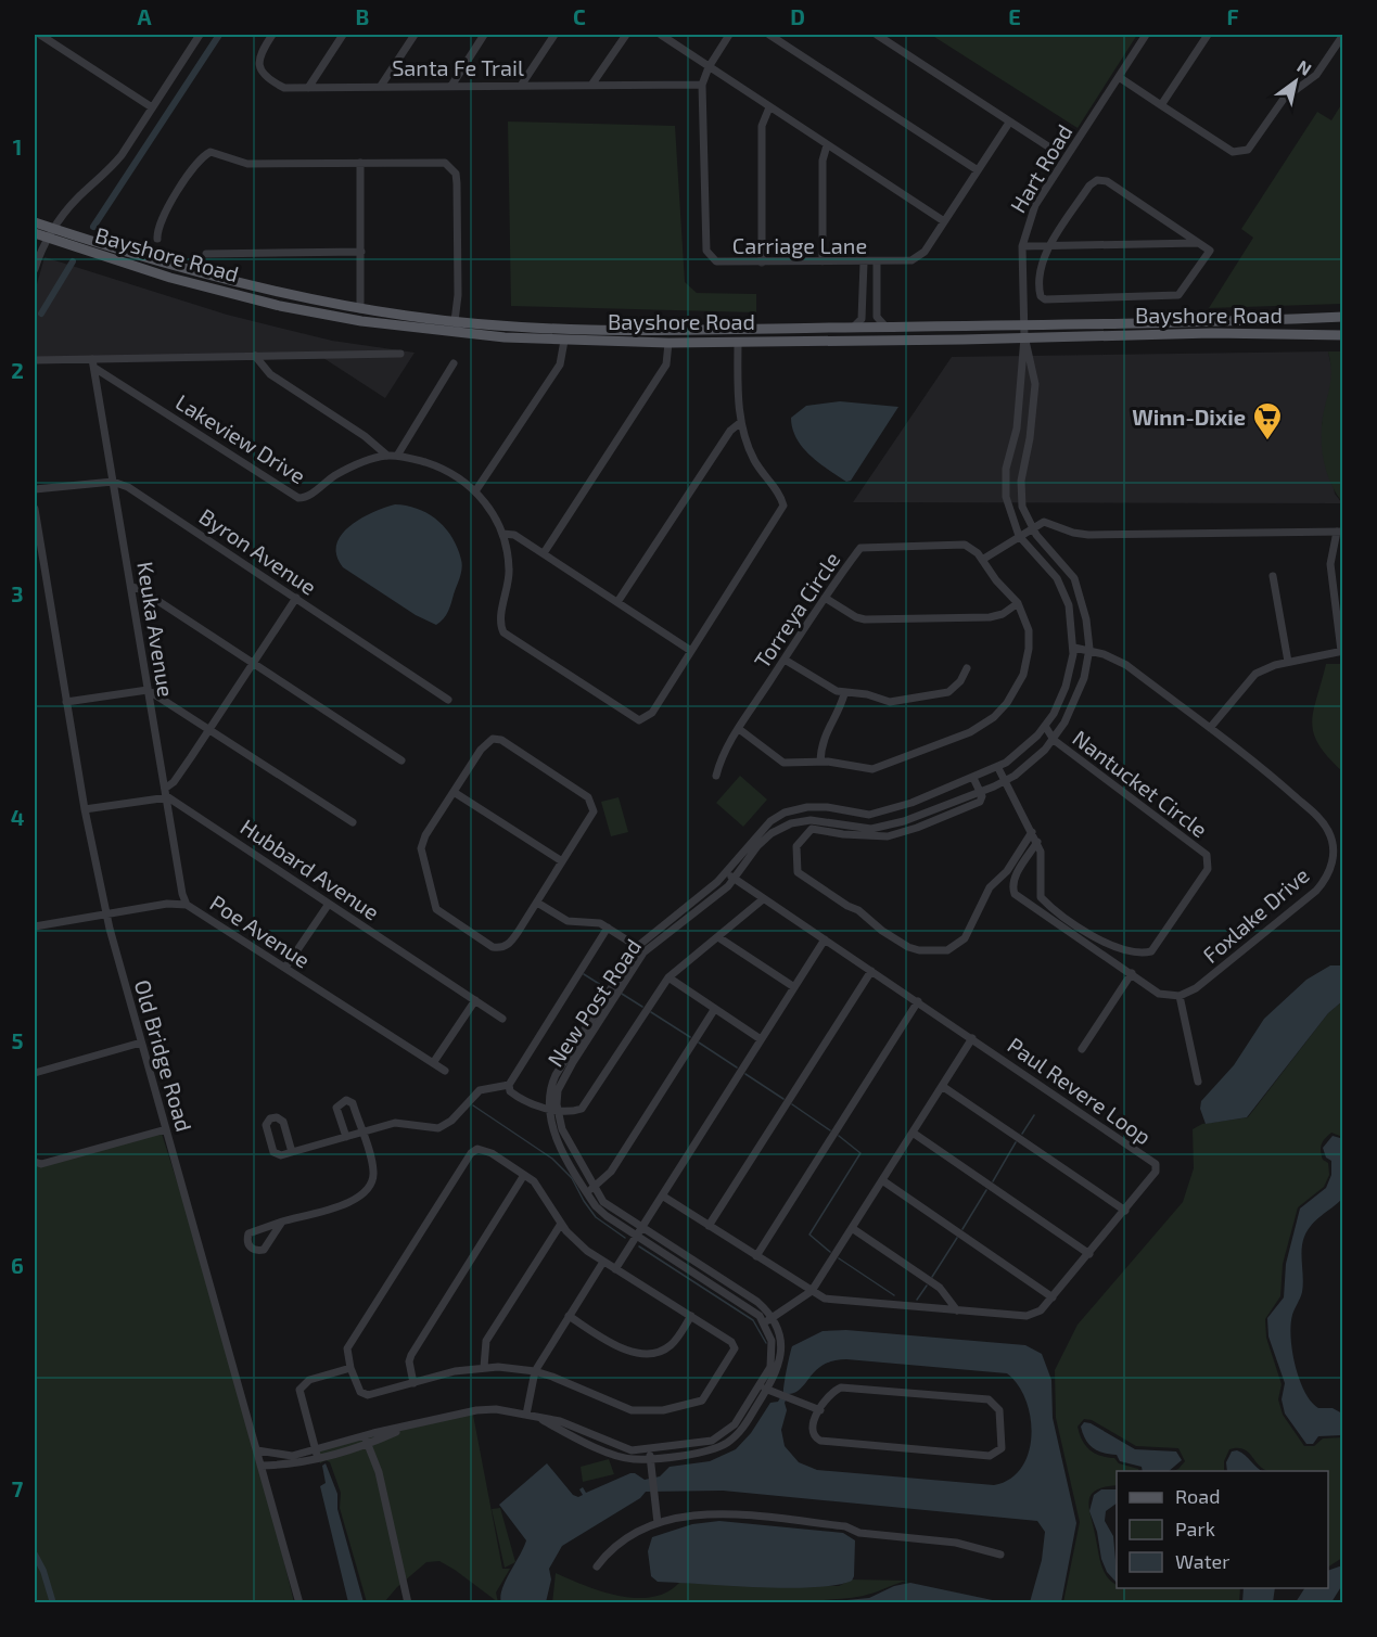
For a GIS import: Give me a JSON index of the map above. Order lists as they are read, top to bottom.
{
  "streets": {
    "main road": ["Bayshore Road"],
    "street": [
      "Santa Fe Trail",
      "Hart Road",
      "Carriage Lane",
      "Lakeview Drive",
      "Byron Avenue",
      "Torreya Circle",
      "Keuka Avenue",
      "Nantucket Circle",
      "Hubbard Avenue",
      "Foxlake Drive",
      "Poe Avenue",
      "New Post Road",
      "Old Bridge Road",
      "Paul Revere Loop"
    ]
  },
  "crossings": [
    ["Santa Fe Trail", "Carriage Lane"],
    ["Hart Road", "Bayshore Road"],
    ["Hart Road", "New Post Road"],
    ["Bayshore Road", "New Post Road"],
    ["Lakeview Drive", "Keuka Avenue"],
    ["Byron Avenue", "Keuka Avenue"],
    ["Keuka Avenue", "Hubbard Avenue"],
    ["Keuka Avenue", "Poe Avenue"],
    ["Nantucket Circle", "New Post Road"],
    ["Foxlake Drive", "New Post Road"],
    ["Poe Avenue", "Old Bridge Road"],
    ["New Post Road", "Paul Revere Loop"]
  ],
  "places": {
    "supermarket": ["Winn-Dixie"]
  },
  "legend": ["Road", "Park", "Water"],
  "north": "top right",
  "grid": {
    "columns": [
      "A",
      "B",
      "C",
      "D",
      "E",
      "F"
    ],
    "rows": [
      "1",
      "2",
      "3",
      "4",
      "5",
      "6",
      "7"
    ]
  }
}
